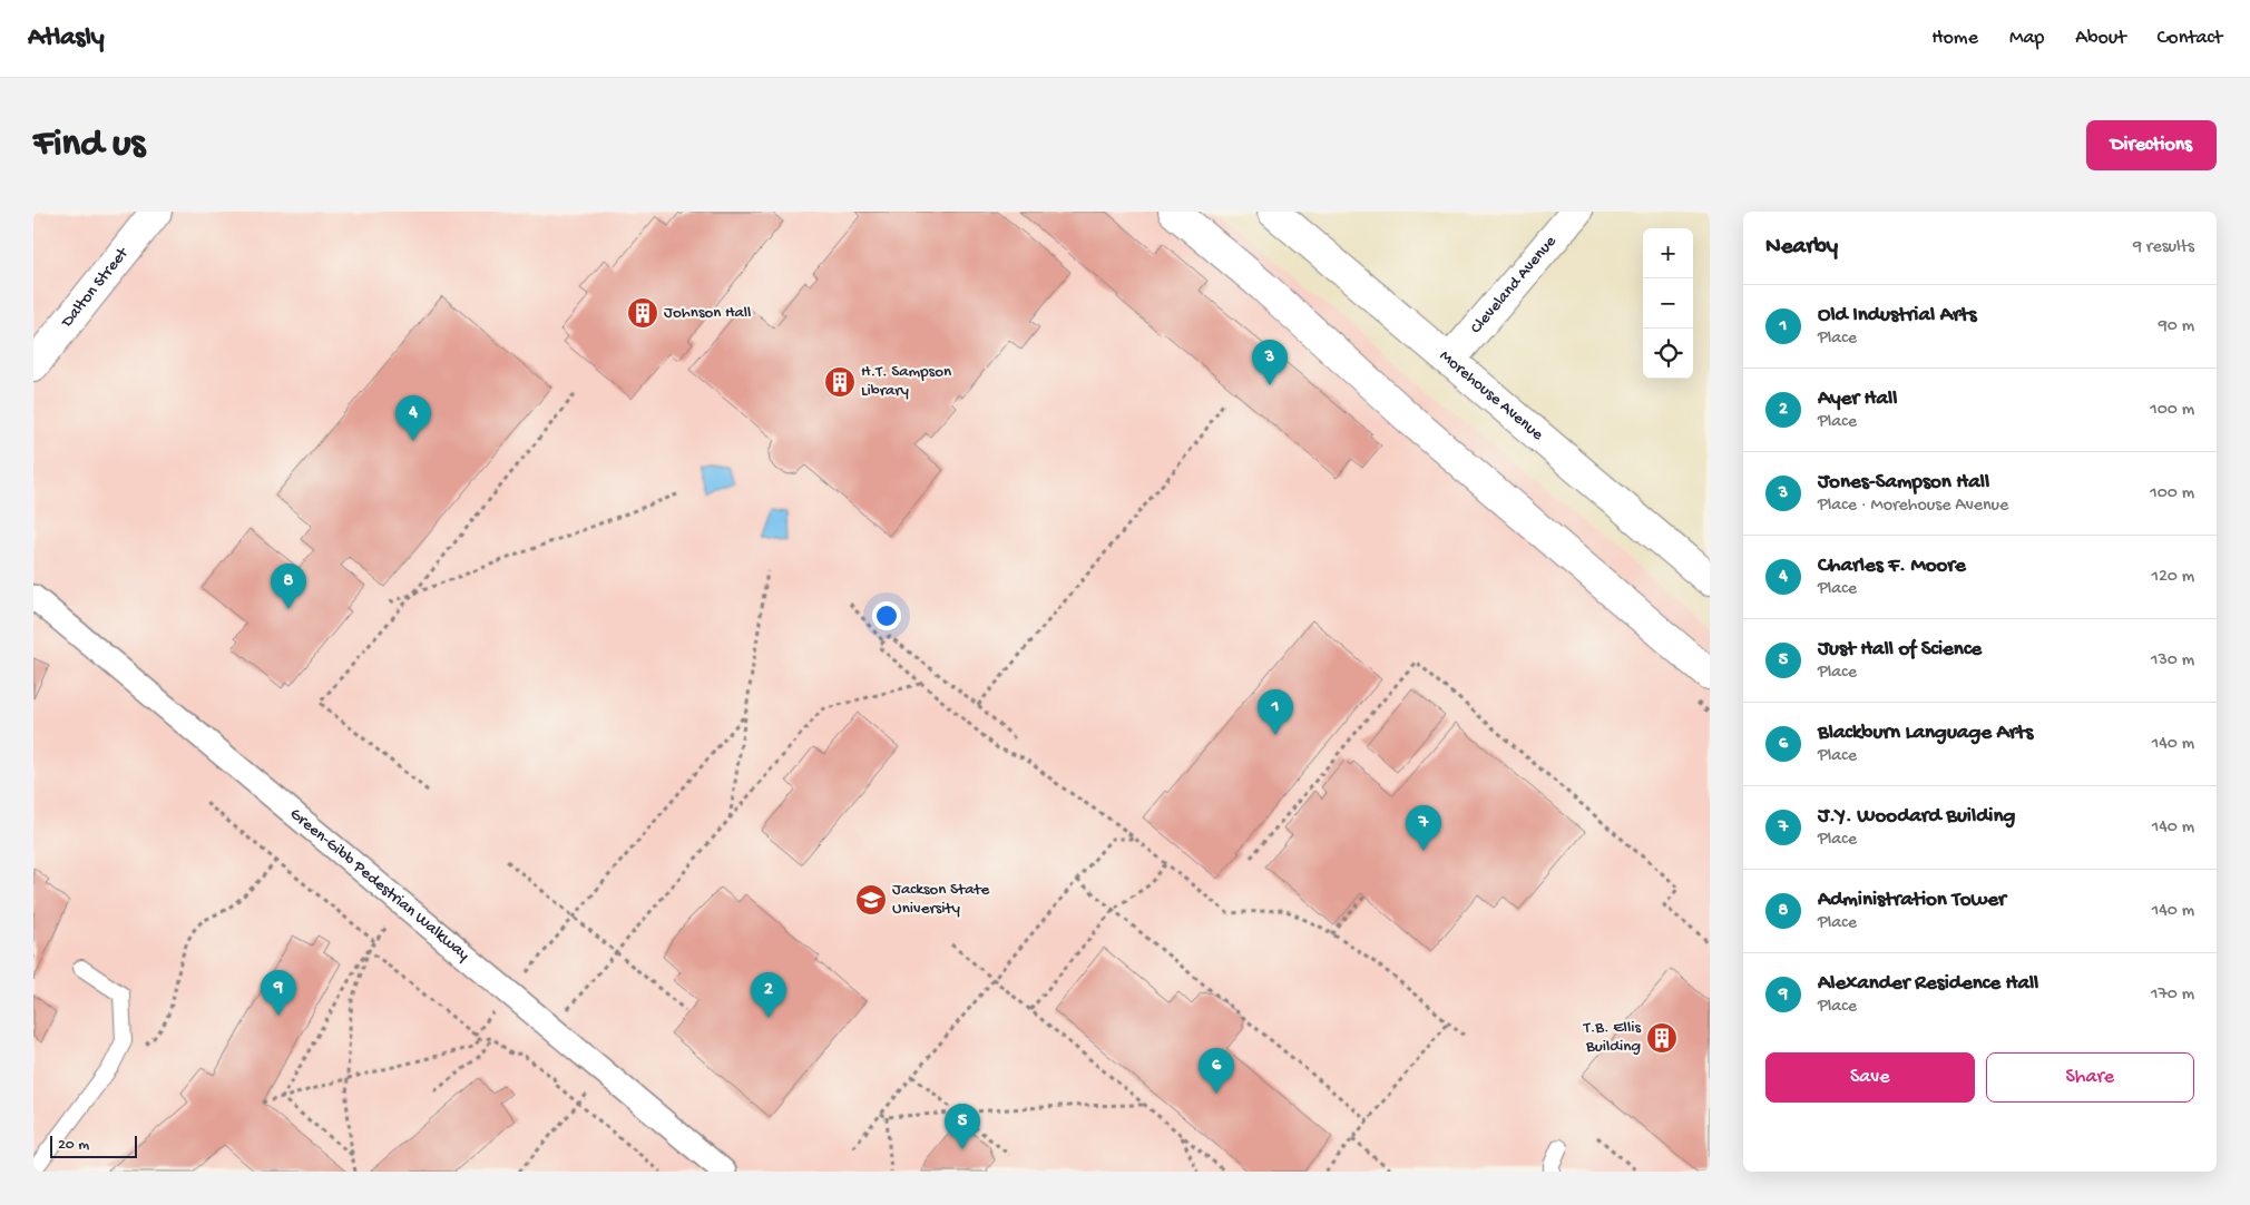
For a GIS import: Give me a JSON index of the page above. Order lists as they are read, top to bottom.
{
  "streets": {
    "street": [
      "Cleveland Avenue",
      "Dalton Street",
      "Morehouse Avenue",
      "Green-Gibb Pedestrian Walkway"
    ]
  },
  "crossings": [
    ["Cleveland Avenue", "Morehouse Avenue"]
  ],
  "places": {
    "building": ["Johnson Hall", "H.T. Sampson Library", "T.B. Ellis Building"],
    "school or university": ["Jackson State University"]
  },
  "scale_bar": "20 m",
  "page": {
    "header": "Atlasly",
    "nav": [
      "Home",
      "Map",
      "About",
      "Contact"
    ],
    "buttons": [
      "Directions",
      ["Save", "Share"]
    ],
    "title": "Find us",
    "heading": ["Nearby", "9 results"],
    "map_buttons": ["+", "−"],
    "list": [
      {
        "mark": "1",
        "name": "Old Industrial Arts",
        "note": "Place",
        "value": "90 m"
      },
      {
        "mark": "2",
        "name": "Ayer Hall",
        "note": "Place",
        "value": "100 m"
      },
      {
        "mark": "3",
        "name": "Jones-Sampson Hall",
        "note": "Place · Morehouse Avenue",
        "value": "100 m"
      },
      {
        "mark": "4",
        "name": "Charles F. Moore",
        "note": "Place",
        "value": "120 m"
      },
      {
        "mark": "5",
        "name": "Just Hall of Science",
        "note": "Place",
        "value": "130 m"
      },
      {
        "mark": "6",
        "name": "Blackburn Language Arts",
        "note": "Place",
        "value": "140 m"
      },
      {
        "mark": "7",
        "name": "J.Y. Woodard Building",
        "note": "Place",
        "value": "140 m"
      },
      {
        "mark": "8",
        "name": "Administration Tower",
        "note": "Place",
        "value": "140 m"
      },
      {
        "mark": "9",
        "name": "Alexander Residence Hall",
        "note": "Place",
        "value": "170 m"
      }
    ],
    "pins": [
      "3",
      "4",
      "8",
      "1",
      "7",
      "9",
      "2",
      "6",
      "5"
    ],
    "scale": "20 m"
  }
}
